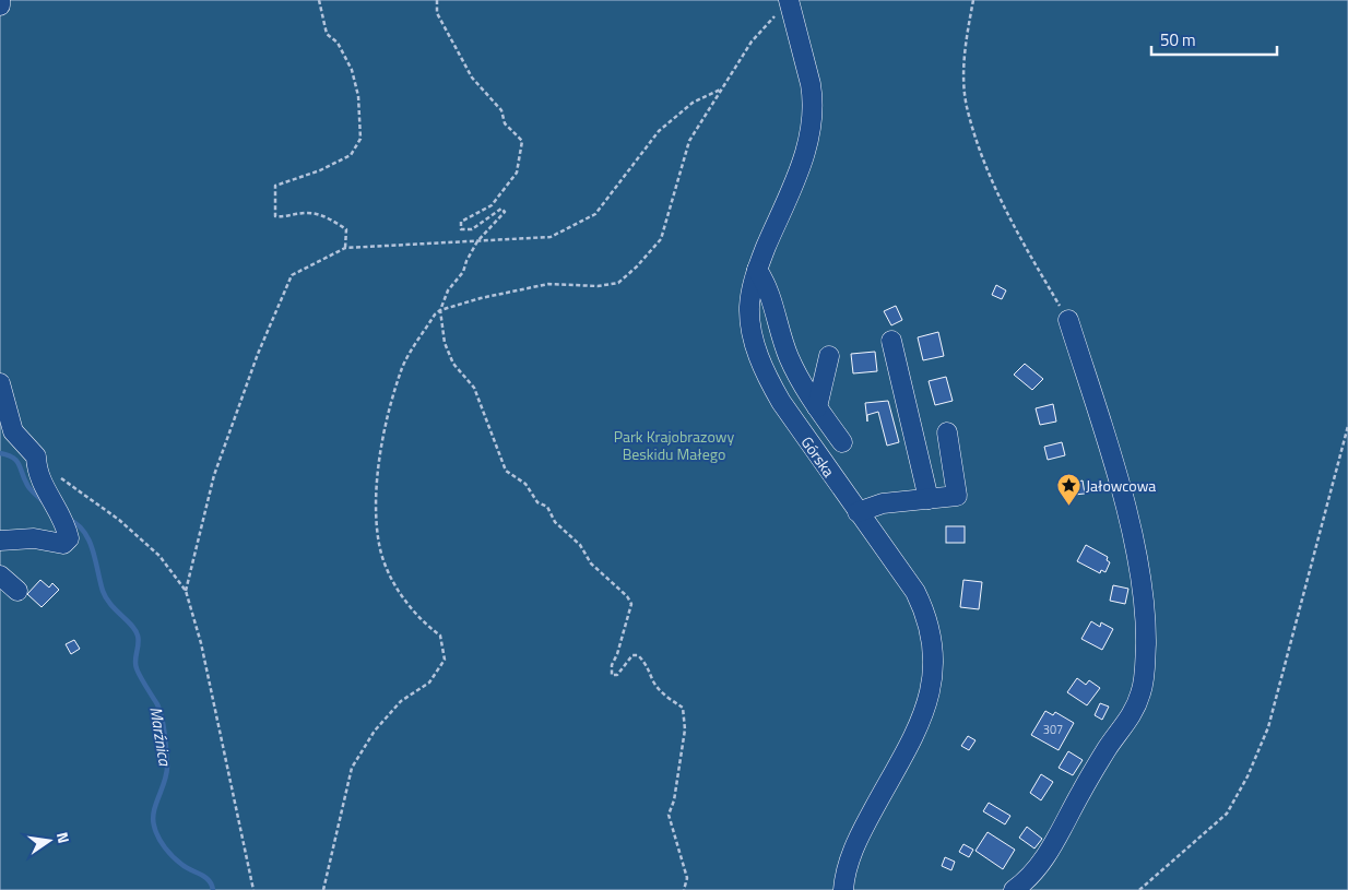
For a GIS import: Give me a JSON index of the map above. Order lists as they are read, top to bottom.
{
  "streets": {
    "street": ["Górska"]
  },
  "water": ["Marźnica"],
  "parks": ["Park Krajobrazowy Beskidu Małego"],
  "places": {
    "place": ["Jałowcowa"]
  },
  "house_numbers": ["307"],
  "scale_bar": "50 m",
  "north": "right"
}
